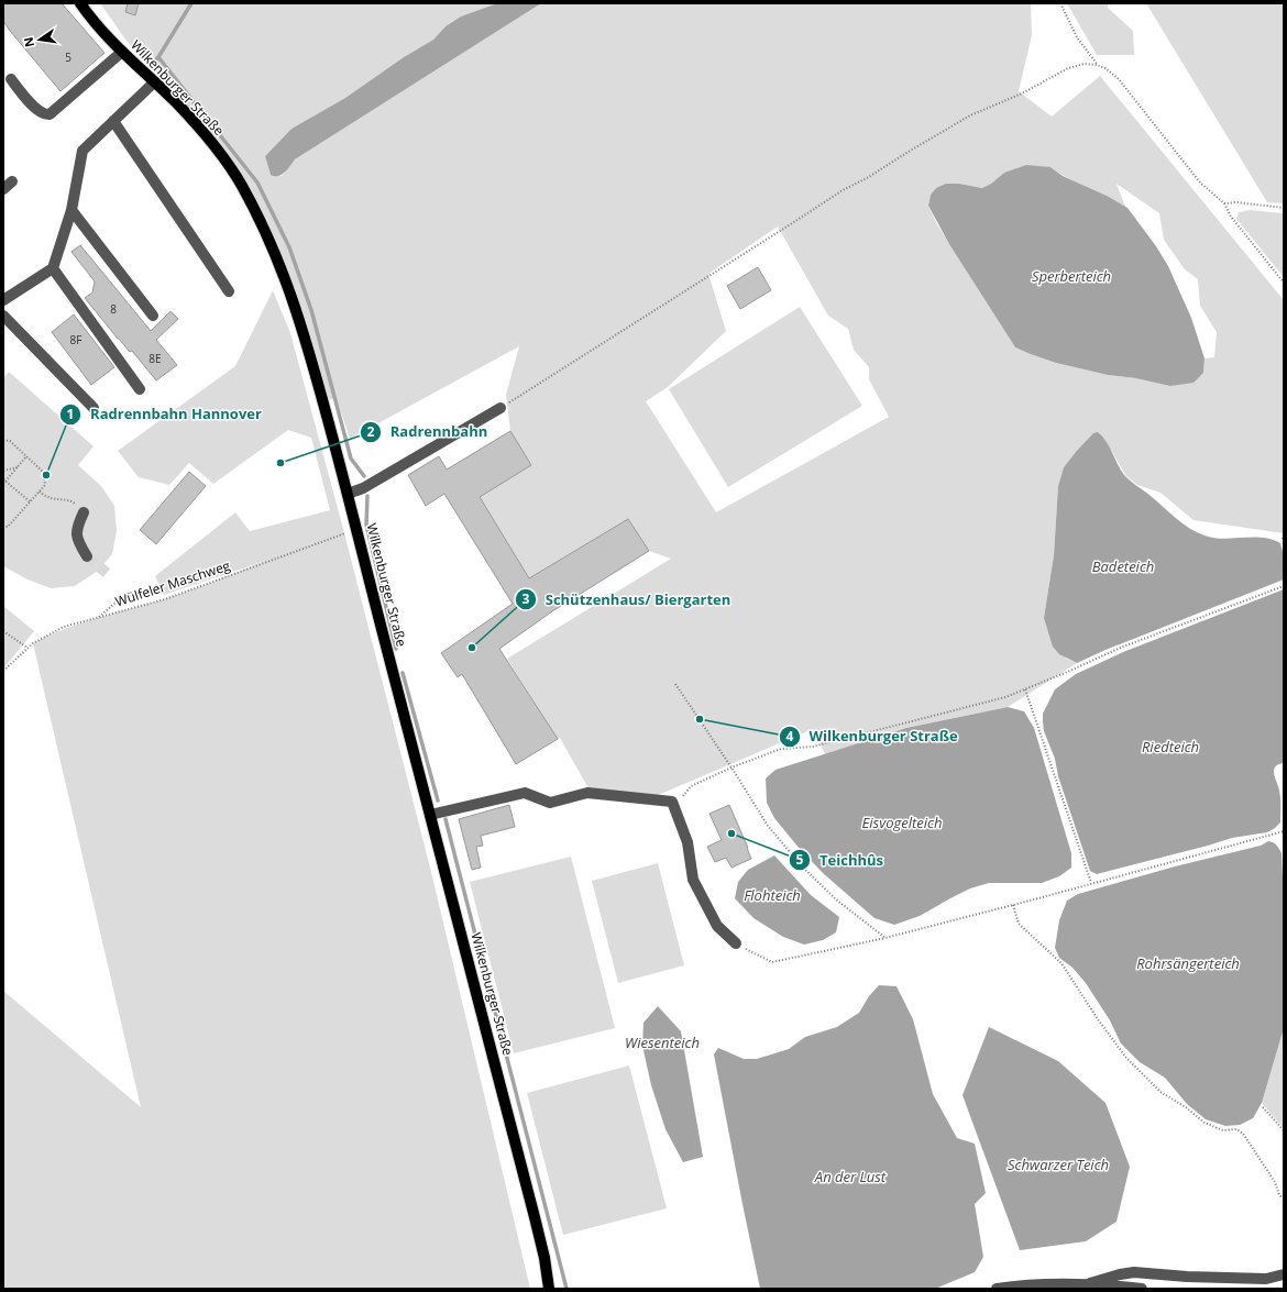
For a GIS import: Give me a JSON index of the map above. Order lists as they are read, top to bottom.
{
  "streets": {
    "main road": ["Wilkenburger Straße"],
    "path": ["Wülfeler Maschweg"]
  },
  "crossings": [
    ["Wilkenburger Straße", "Wülfeler Maschweg"]
  ],
  "water": [
    "Sperberteich",
    "Badeteich",
    "Riedteich",
    "Eisvogelteich",
    "Flohteich",
    "Rohrsängerteich",
    "Wiesenteich",
    "Schwarzer Teich",
    "An der Lust"
  ],
  "places": [
    "Radrennbahn",
    "Radrennbahn Hannover",
    "Schützenhaus/ Biergarten",
    "Wilkenburger Straße",
    "Teichhûs"
  ],
  "house_numbers": [
    "5",
    "8",
    "8F",
    "8E"
  ],
  "north": "left"
}
